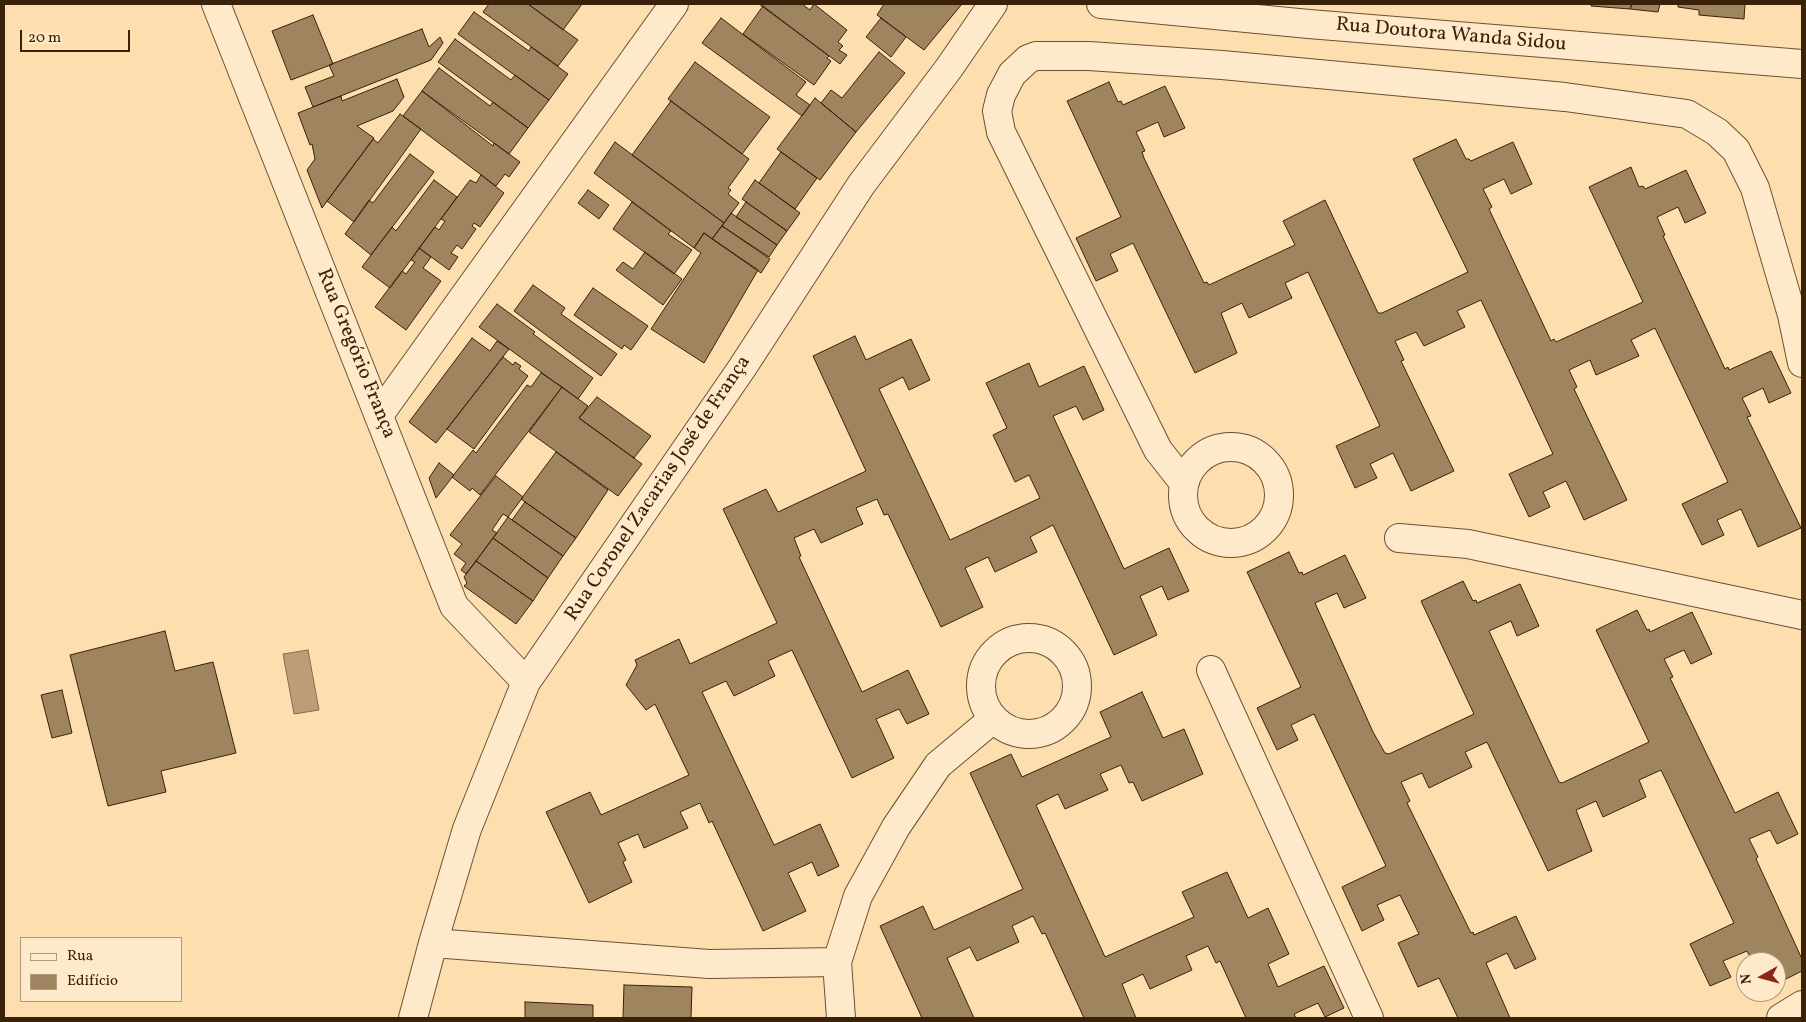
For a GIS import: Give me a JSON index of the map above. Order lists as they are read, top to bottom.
{
  "streets": {
    "street": ["Rua Doutora Wanda Sidou", "Rua Gregório França", "Rua Coronel Zacarias José de França"]
  },
  "crossings": [
    ["Rua Gregório França", "Rua Coronel Zacarias José de França"]
  ],
  "legend": ["Rua", "Edifício"],
  "scale_bar": "20 m",
  "north": "left"
}
